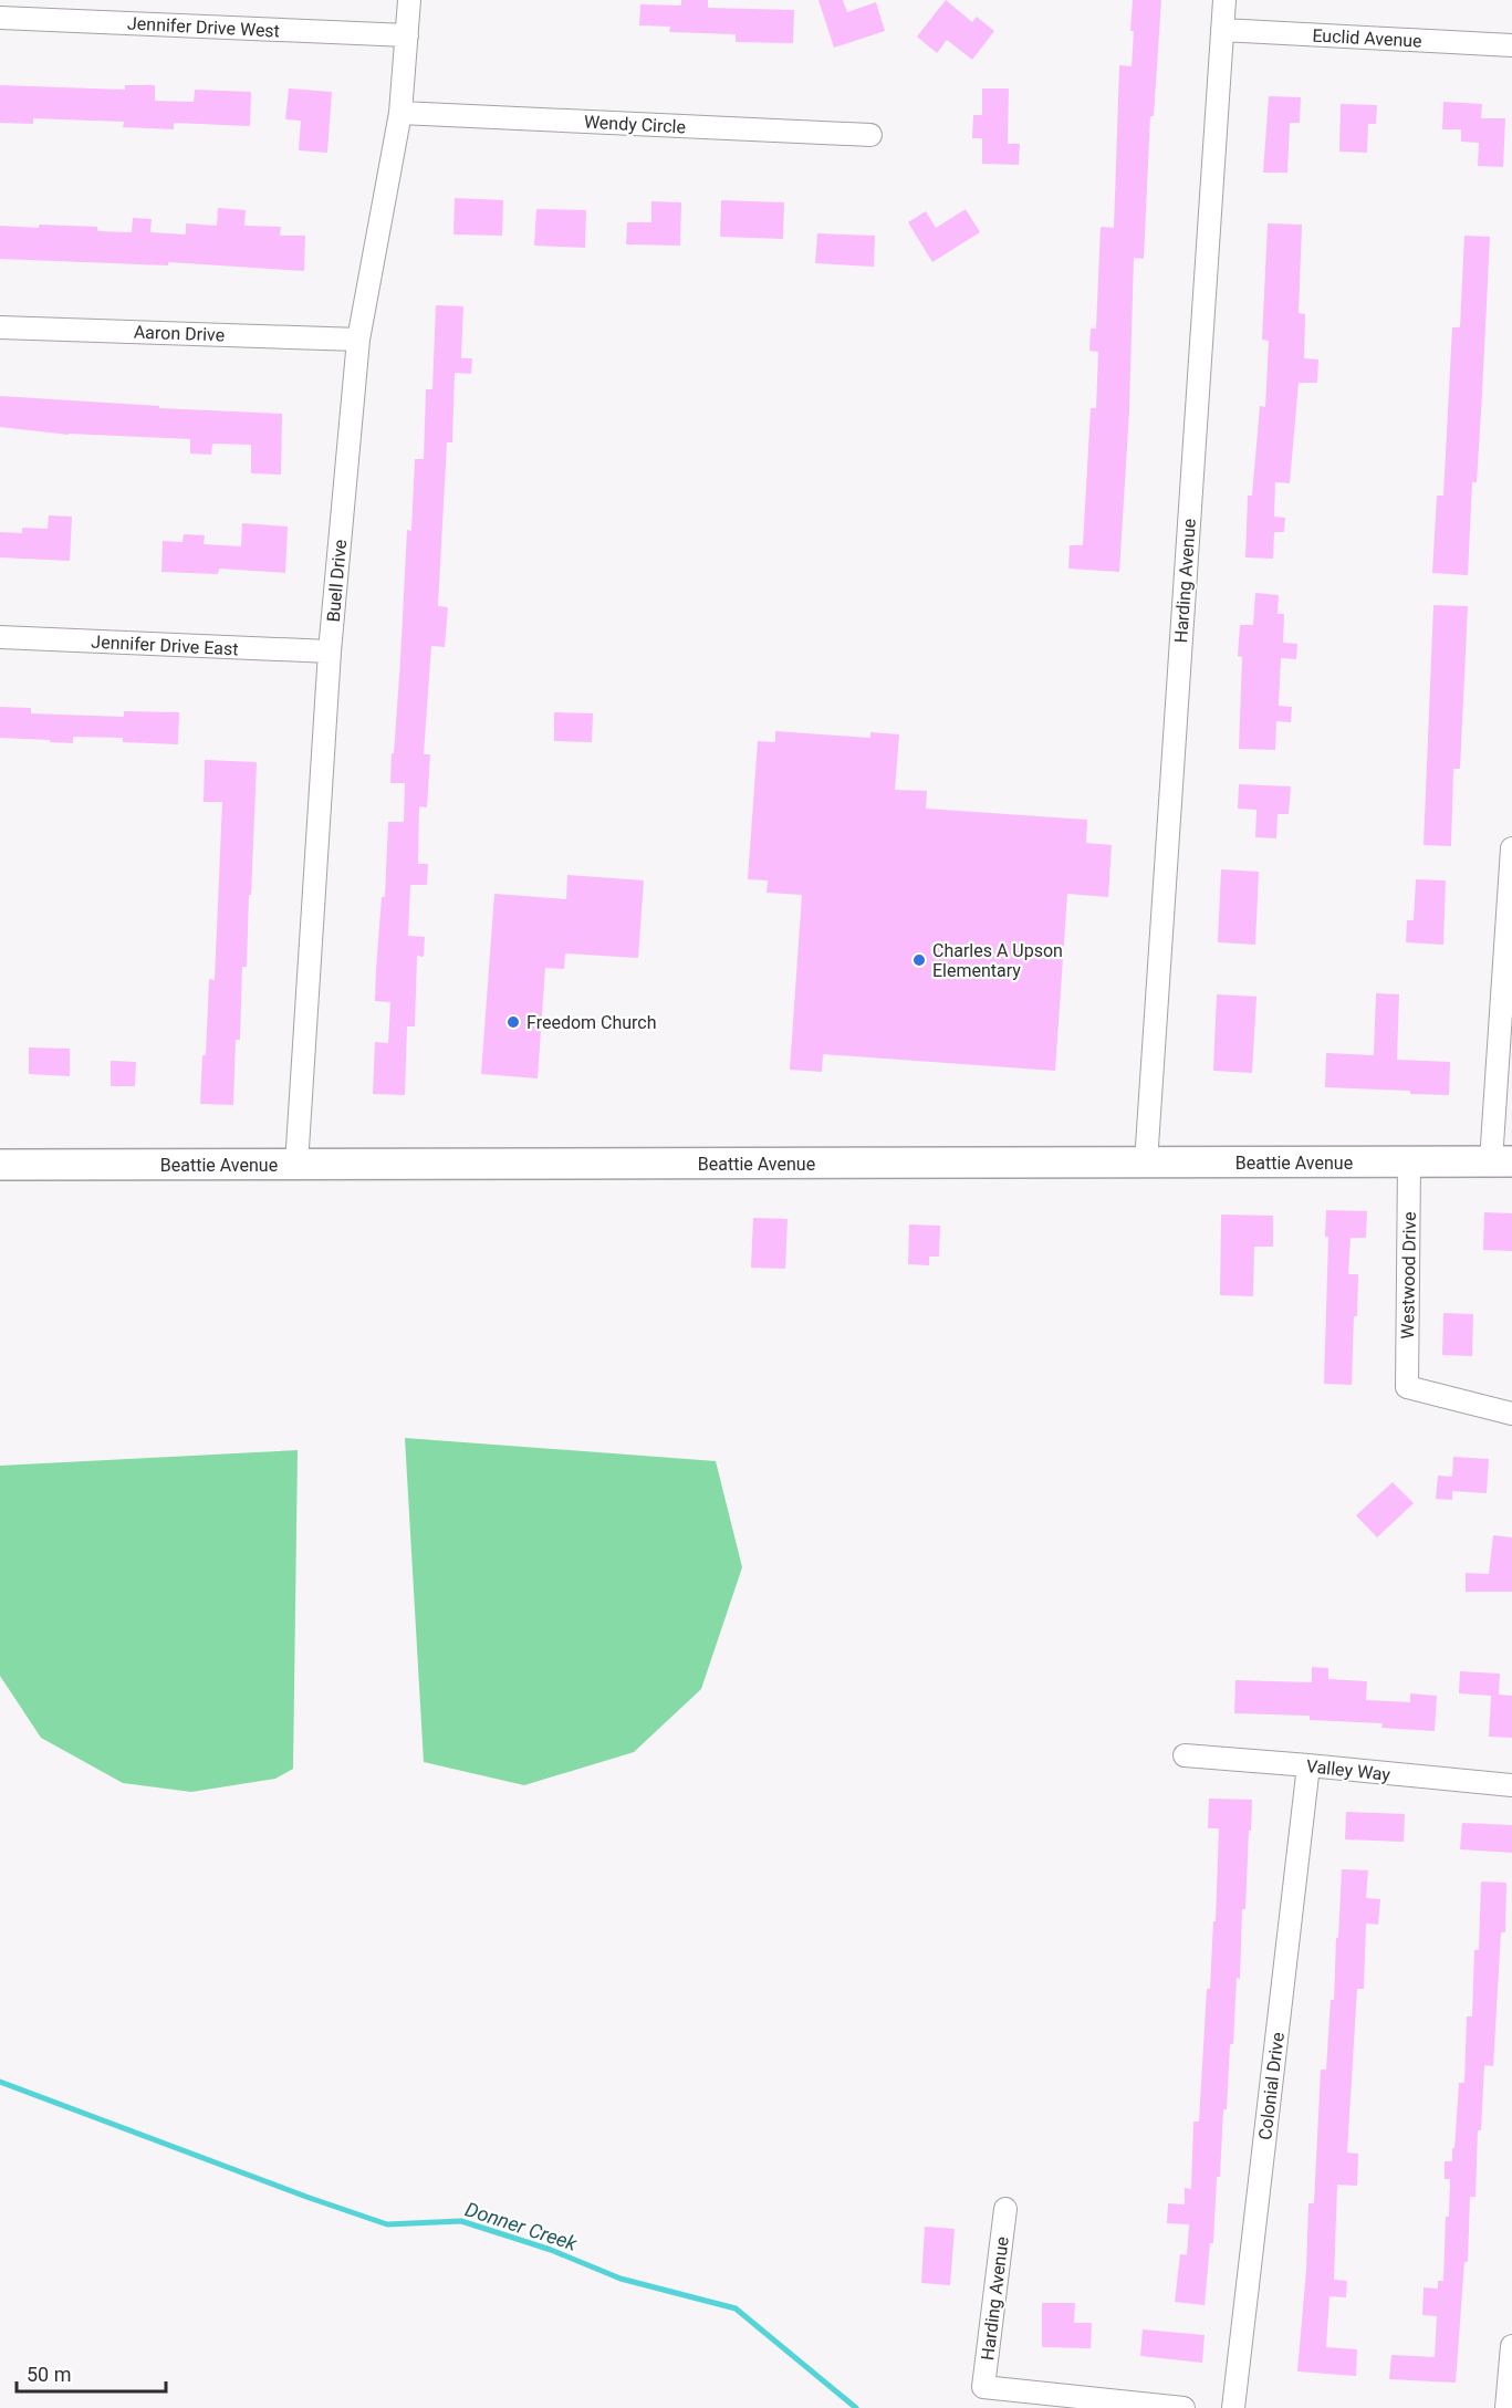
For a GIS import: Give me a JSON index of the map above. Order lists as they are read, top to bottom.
{
  "streets": {
    "street": [
      "Jennifer Drive West",
      "Euclid Avenue",
      "Wendy Circle",
      "Aaron Drive",
      "Buell Drive",
      "Harding Avenue",
      "Jennifer Drive East",
      "Beattie Avenue",
      "Westwood Drive",
      "Valley Way",
      "Colonial Drive"
    ]
  },
  "crossings": [
    ["Jennifer Drive West", "Buell Drive"],
    ["Euclid Avenue", "Harding Avenue"],
    ["Wendy Circle", "Buell Drive"],
    ["Aaron Drive", "Buell Drive"],
    ["Buell Drive", "Jennifer Drive East"],
    ["Buell Drive", "Beattie Avenue"],
    ["Harding Avenue", "Beattie Avenue"],
    ["Beattie Avenue", "Westwood Drive"],
    ["Valley Way", "Colonial Drive"]
  ],
  "water": ["Donner Creek"],
  "places": ["Charles A Upson Elementary", "Freedom Church"],
  "scale_bar": "50 m"
}
